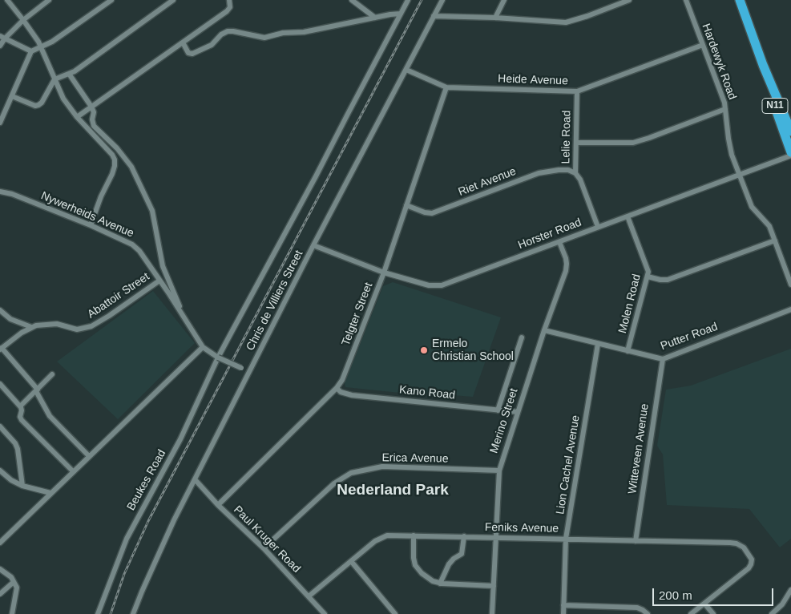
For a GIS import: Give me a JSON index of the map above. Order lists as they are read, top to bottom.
{
  "streets": {
    "highway": ["N11"],
    "street": [
      "Hardewyk Road",
      "Heide Avenue",
      "Lelie Road",
      "Riet Avenue",
      "Nywerheids Avenue",
      "Horster Road",
      "Abattoir Street",
      "Chris de Villiers Street",
      "Molen Road",
      "Telgter Street",
      "Putter Road",
      "Kano Road",
      "Merino Street",
      "Witteveen Avenue",
      "Erica Avenue",
      "Lion Cachel Avenue",
      "Beukes Road",
      "Feniks Avenue",
      "Paul Kruger Road"
    ]
  },
  "crossings": [
    ["Hardewyk Road", "Heide Avenue"],
    ["Hardewyk Road", "Horster Road"],
    ["Heide Avenue", "Lelie Road"],
    ["Heide Avenue", "Chris de Villiers Street"],
    ["Heide Avenue", "Telgter Street"],
    ["Lelie Road", "Riet Avenue"],
    ["Lelie Road", "Horster Road"],
    ["Riet Avenue", "Telgter Street"],
    ["Nywerheids Avenue", "Abattoir Street"],
    ["Horster Road", "Chris de Villiers Street"],
    ["Horster Road", "Molen Road"],
    ["Horster Road", "Telgter Street"],
    ["Horster Road", "Merino Street"],
    ["Chris de Villiers Street", "Paul Kruger Road"],
    ["Molen Road", "Putter Road"],
    ["Telgter Street", "Kano Road"],
    ["Telgter Street", "Paul Kruger Road"],
    ["Putter Road", "Merino Street"],
    ["Putter Road", "Witteveen Avenue"],
    ["Putter Road", "Lion Cachel Avenue"],
    ["Kano Road", "Merino Street"],
    ["Merino Street", "Erica Avenue"],
    ["Merino Street", "Feniks Avenue"],
    ["Witteveen Avenue", "Feniks Avenue"],
    ["Erica Avenue", "Paul Kruger Road"],
    ["Lion Cachel Avenue", "Feniks Avenue"],
    ["Feniks Avenue", "Paul Kruger Road"]
  ],
  "districts": ["Nederland Park"],
  "places": ["Ermelo Christian School"],
  "scale_bar": "200 m"
}
